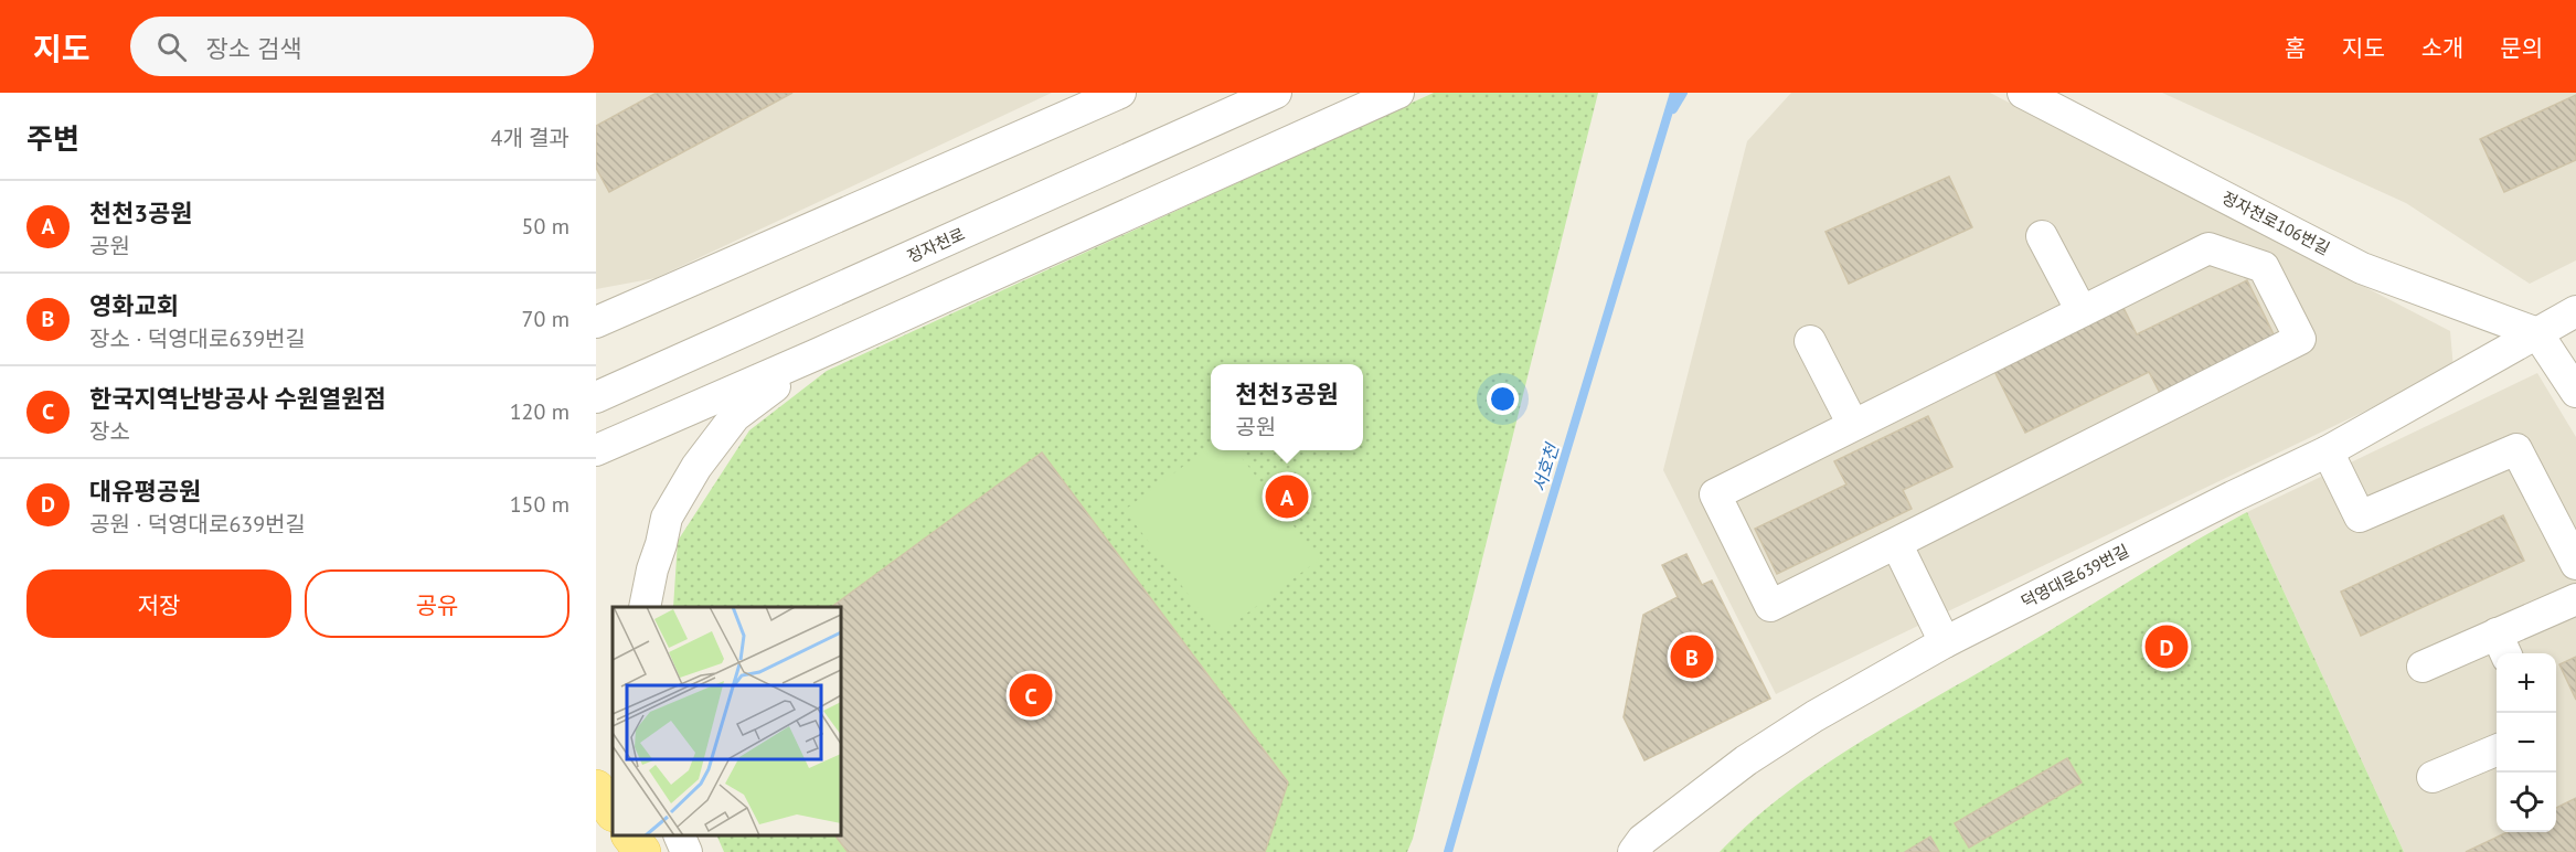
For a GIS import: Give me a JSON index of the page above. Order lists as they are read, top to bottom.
{
  "streets": {
    "street": ["정자천로106번길", "정자천로", "덕영대로639번길"]
  },
  "crossings": [
    ["정자천로106번길", "덕영대로639번길"]
  ],
  "water": ["서호천"],
  "page": {
    "header": "지도",
    "search": "장소 검색",
    "nav": [
      "홈",
      "지도",
      "소개",
      "문의"
    ],
    "heading": ["주변", "4개 결과"],
    "list": [
      {
        "mark": "A",
        "name": "천천3공원",
        "note": "공원",
        "value": "50 m"
      },
      {
        "mark": "B",
        "name": "영화교회",
        "note": "장소 · 덕영대로639번길",
        "value": "70 m"
      },
      {
        "mark": "C",
        "name": "한국지역난방공사 수원열원점",
        "note": "장소",
        "value": "120 m"
      },
      {
        "mark": "D",
        "name": "대유평공원",
        "note": "공원 · 덕영대로639번길",
        "value": "150 m"
      }
    ],
    "popup": ["천천3공원", "공원"],
    "pins": [
      "A",
      "D",
      "B",
      "C"
    ],
    "buttons": ["저장", "공유"],
    "map_buttons": ["+", "−"]
  }
}
